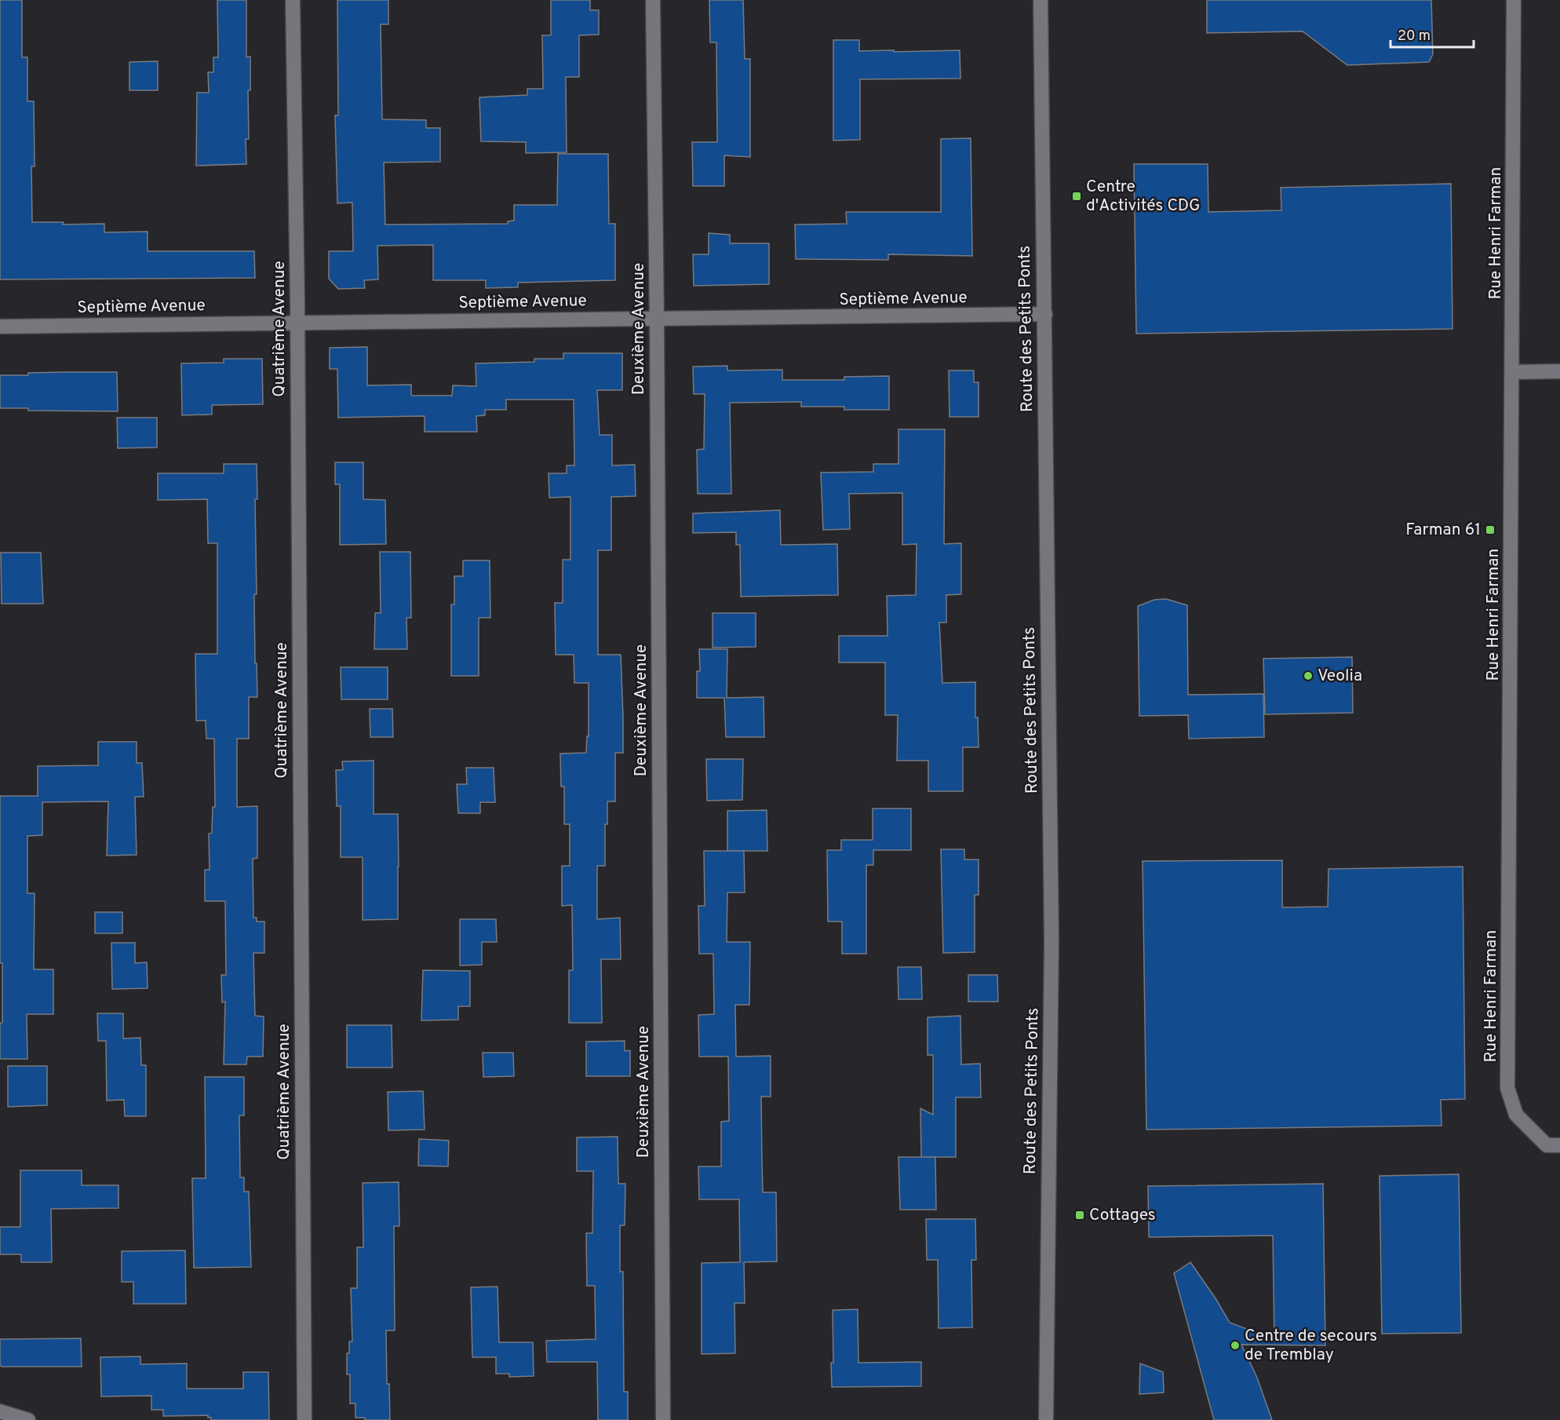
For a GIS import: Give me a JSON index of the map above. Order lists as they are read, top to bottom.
{
  "streets": {
    "street": [
      "Rue Henri Farman",
      "Septième Avenue",
      "Quatrième Avenue",
      "Deuxième Avenue",
      "Route des Petits Ponts"
    ]
  },
  "crossings": [
    ["Septième Avenue", "Quatrième Avenue"],
    ["Septième Avenue", "Deuxième Avenue"],
    ["Septième Avenue", "Route des Petits Ponts"]
  ],
  "places": {
    "transit": ["Centre d'Activités CDG", "Farman 61", "Cottages"],
    "other": ["Veolia", "Centre de secours de Tremblay"]
  },
  "scale_bar": "20 m"
}
